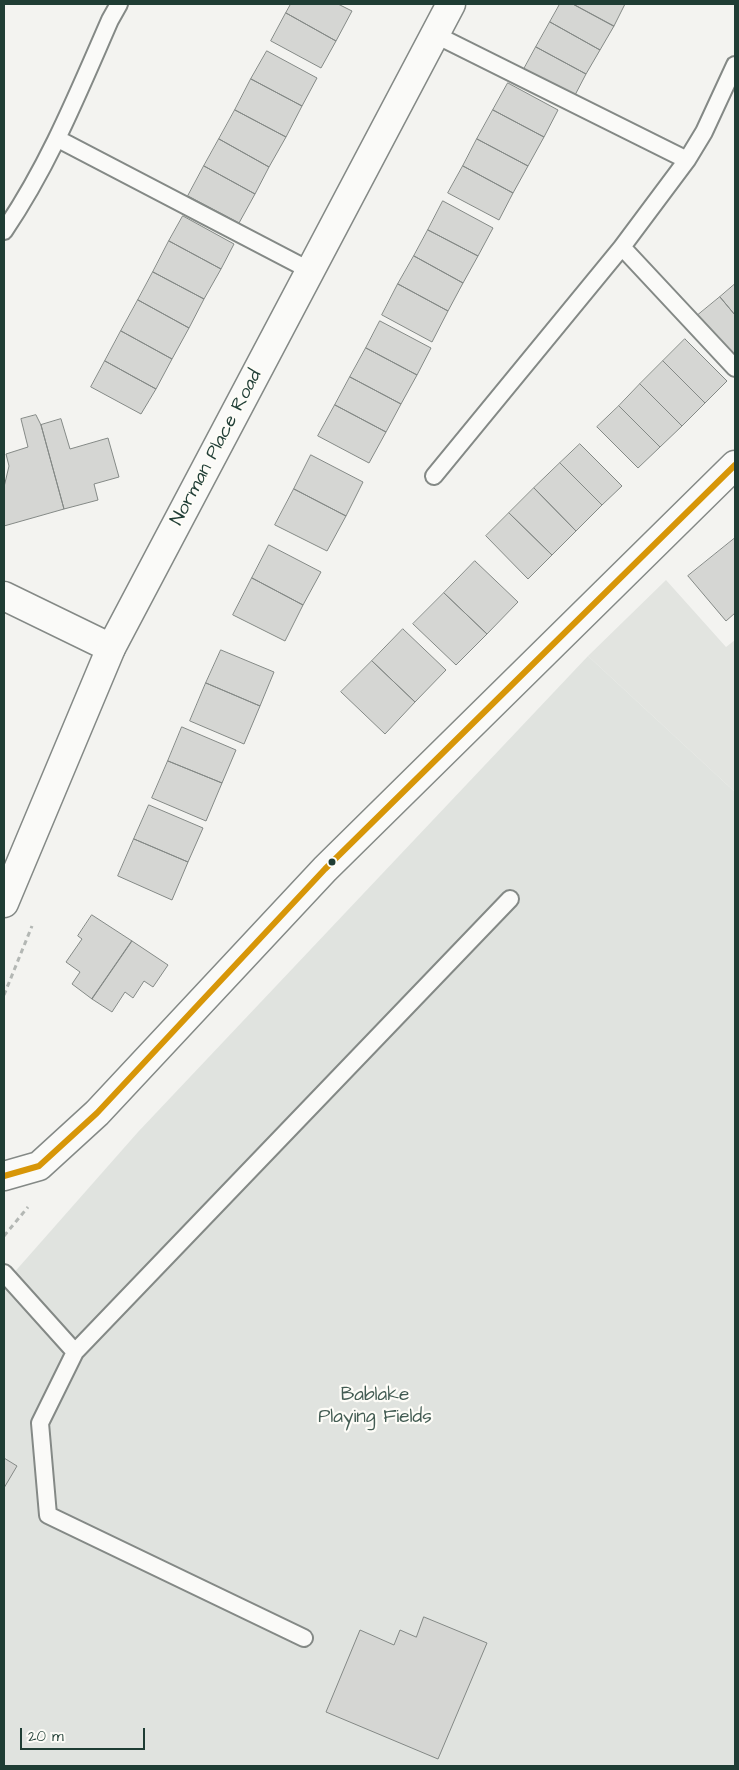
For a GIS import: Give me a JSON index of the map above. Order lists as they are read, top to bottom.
{
  "streets": {
    "street": ["Norman Place Road"]
  },
  "parks": ["Bablake Playing Fields"],
  "scale_bar": "20 m"
}
